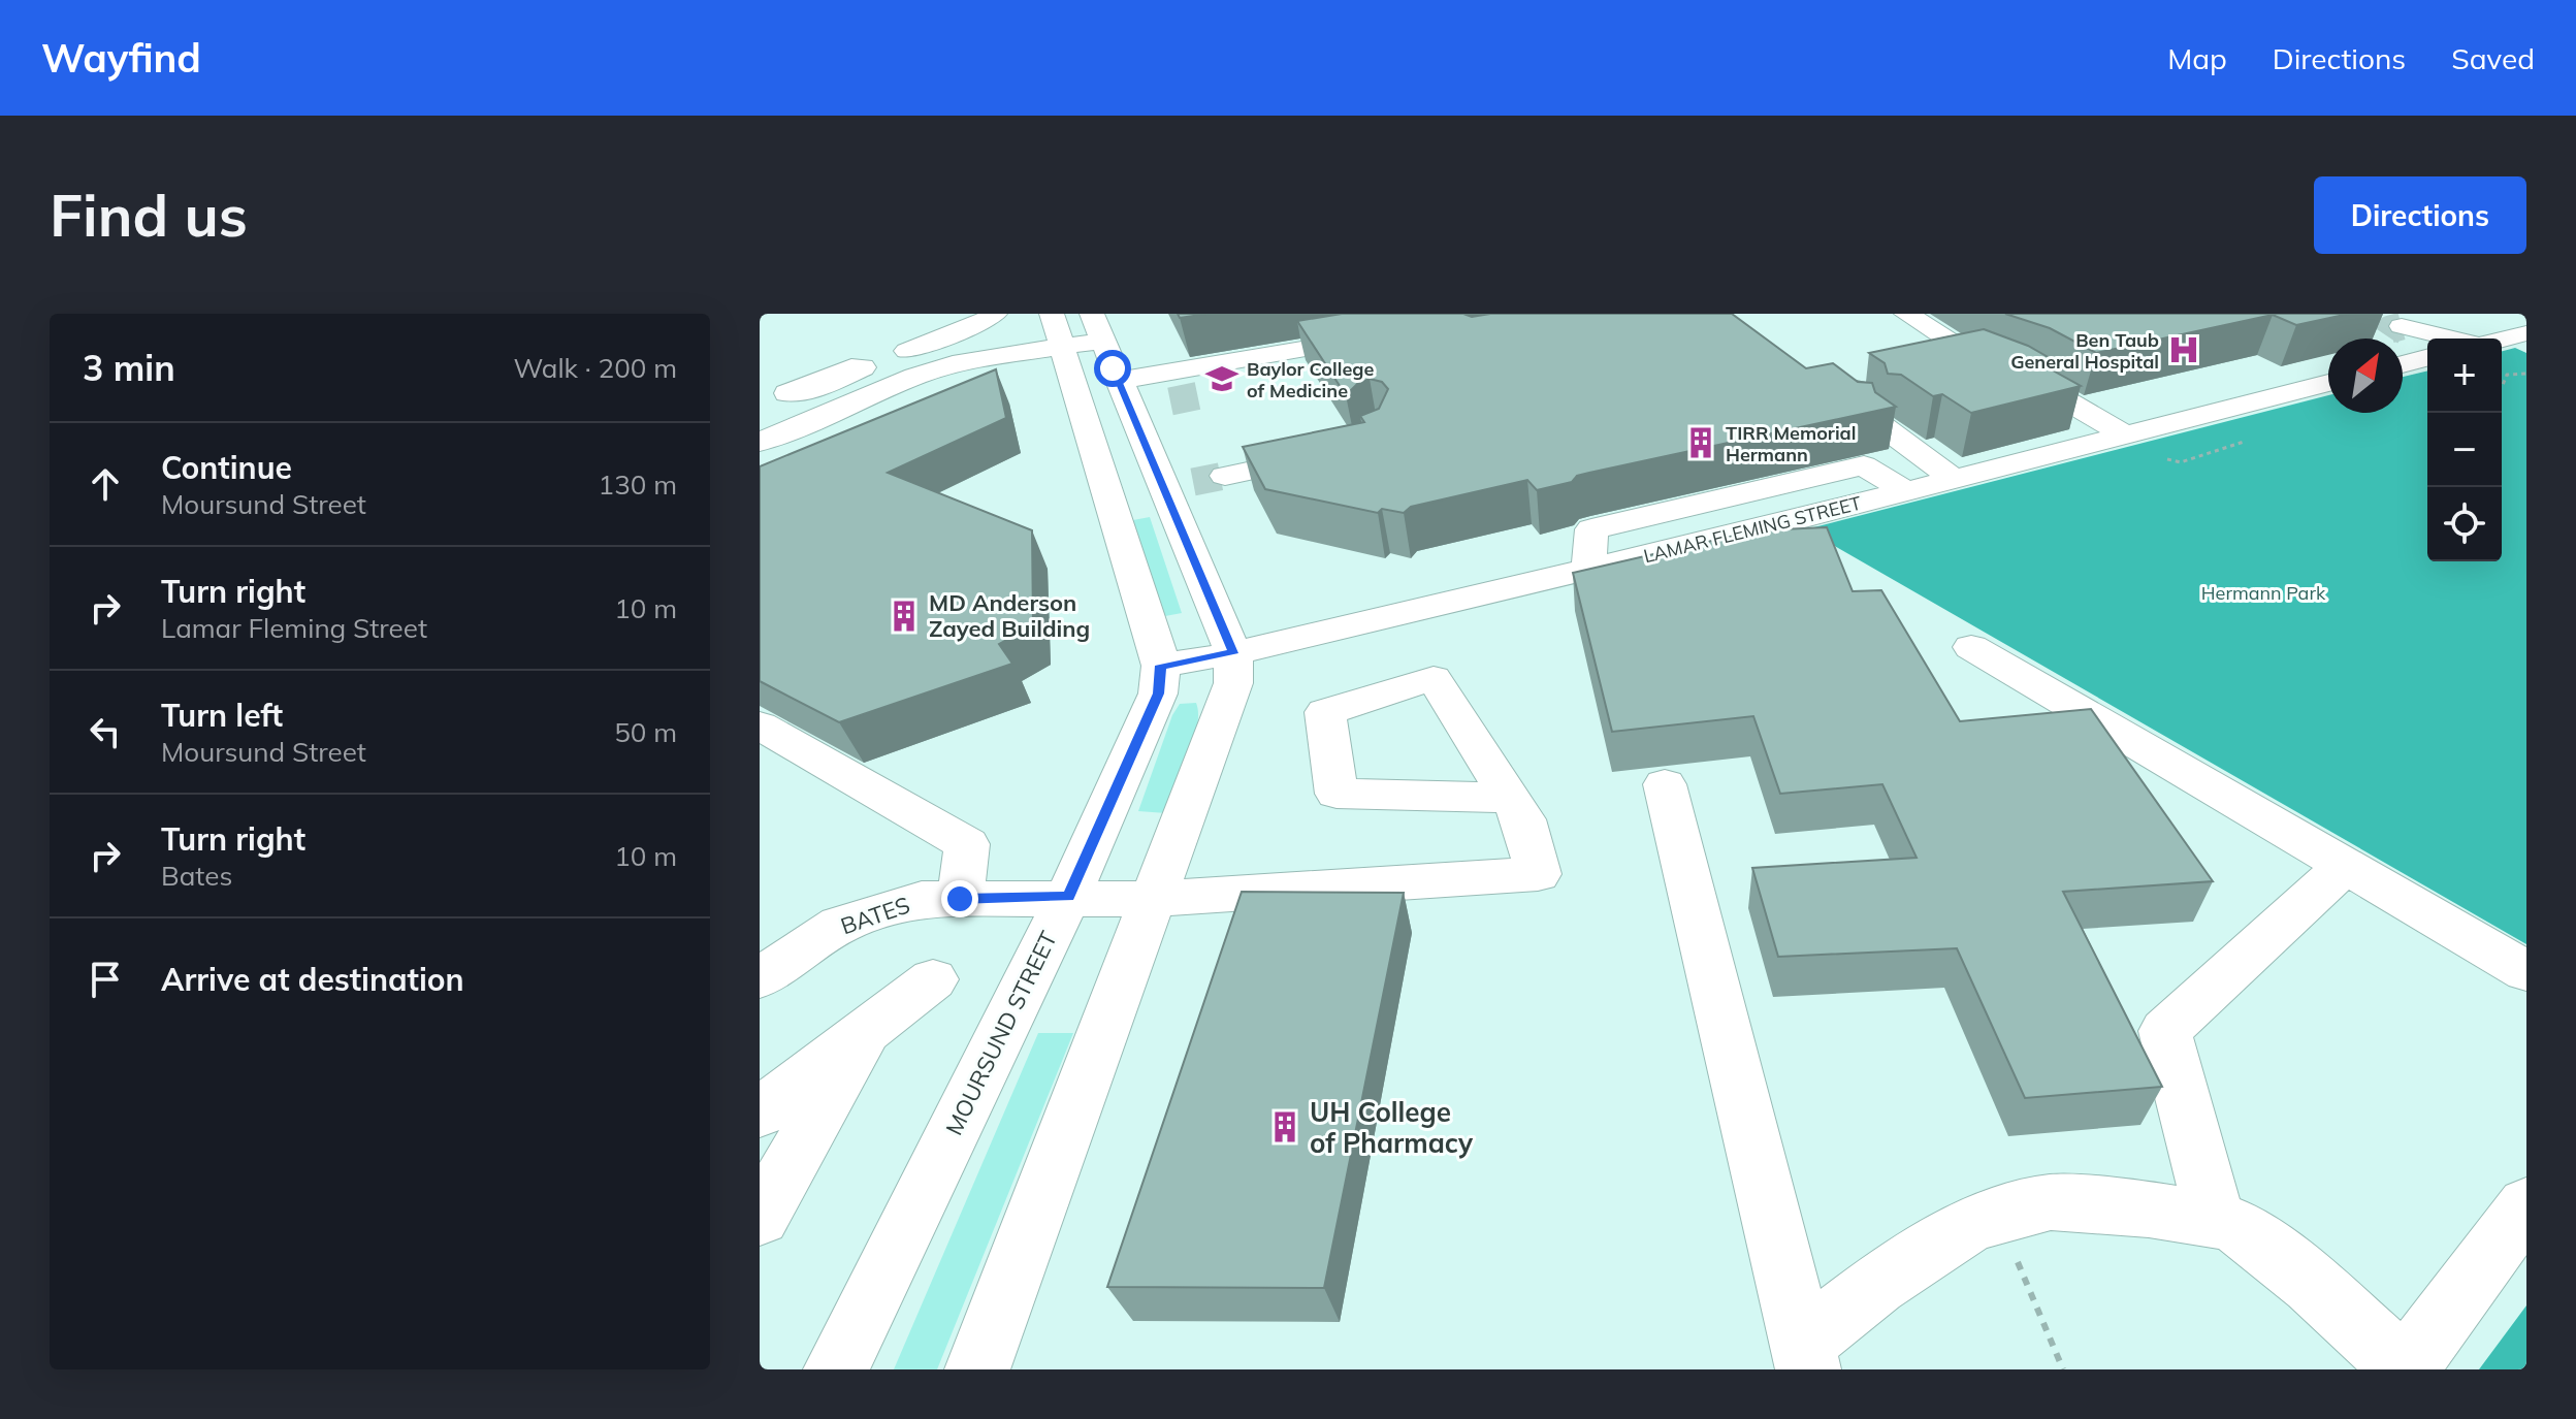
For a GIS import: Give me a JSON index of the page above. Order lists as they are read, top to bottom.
{
  "streets": {
    "street": ["LAMAR FLEMING STREET", "BATES", "MOURSUND STREET"]
  },
  "crossings": [
    ["LAMAR FLEMING STREET", "MOURSUND STREET"],
    ["BATES", "MOURSUND STREET"]
  ],
  "parks": ["Hermann Park"],
  "places": {
    "hospital": ["Ben Taub General Hospital"],
    "school or university": ["Baylor College of Medicine"],
    "building": ["TIRR Memorial Hermann", "MD Anderson Zayed Building", "UH College of Pharmacy"]
  },
  "north": "top right",
  "page": {
    "header": "Wayfind",
    "nav": ["Map", "Directions", "Saved"],
    "buttons": "Directions",
    "title": "Find us",
    "heading": ["3 min", "Walk · 200 m"],
    "map_buttons": ["+", "−"],
    "list": [
      ["Continue", "Moursund Street", "130 m"],
      ["Turn right", "Lamar Fleming Street", "10 m"],
      ["Turn left", "Moursund Street", "50 m"],
      ["Turn right", "Bates", "10 m"],
      "Arrive at destination"
    ]
  }
}
